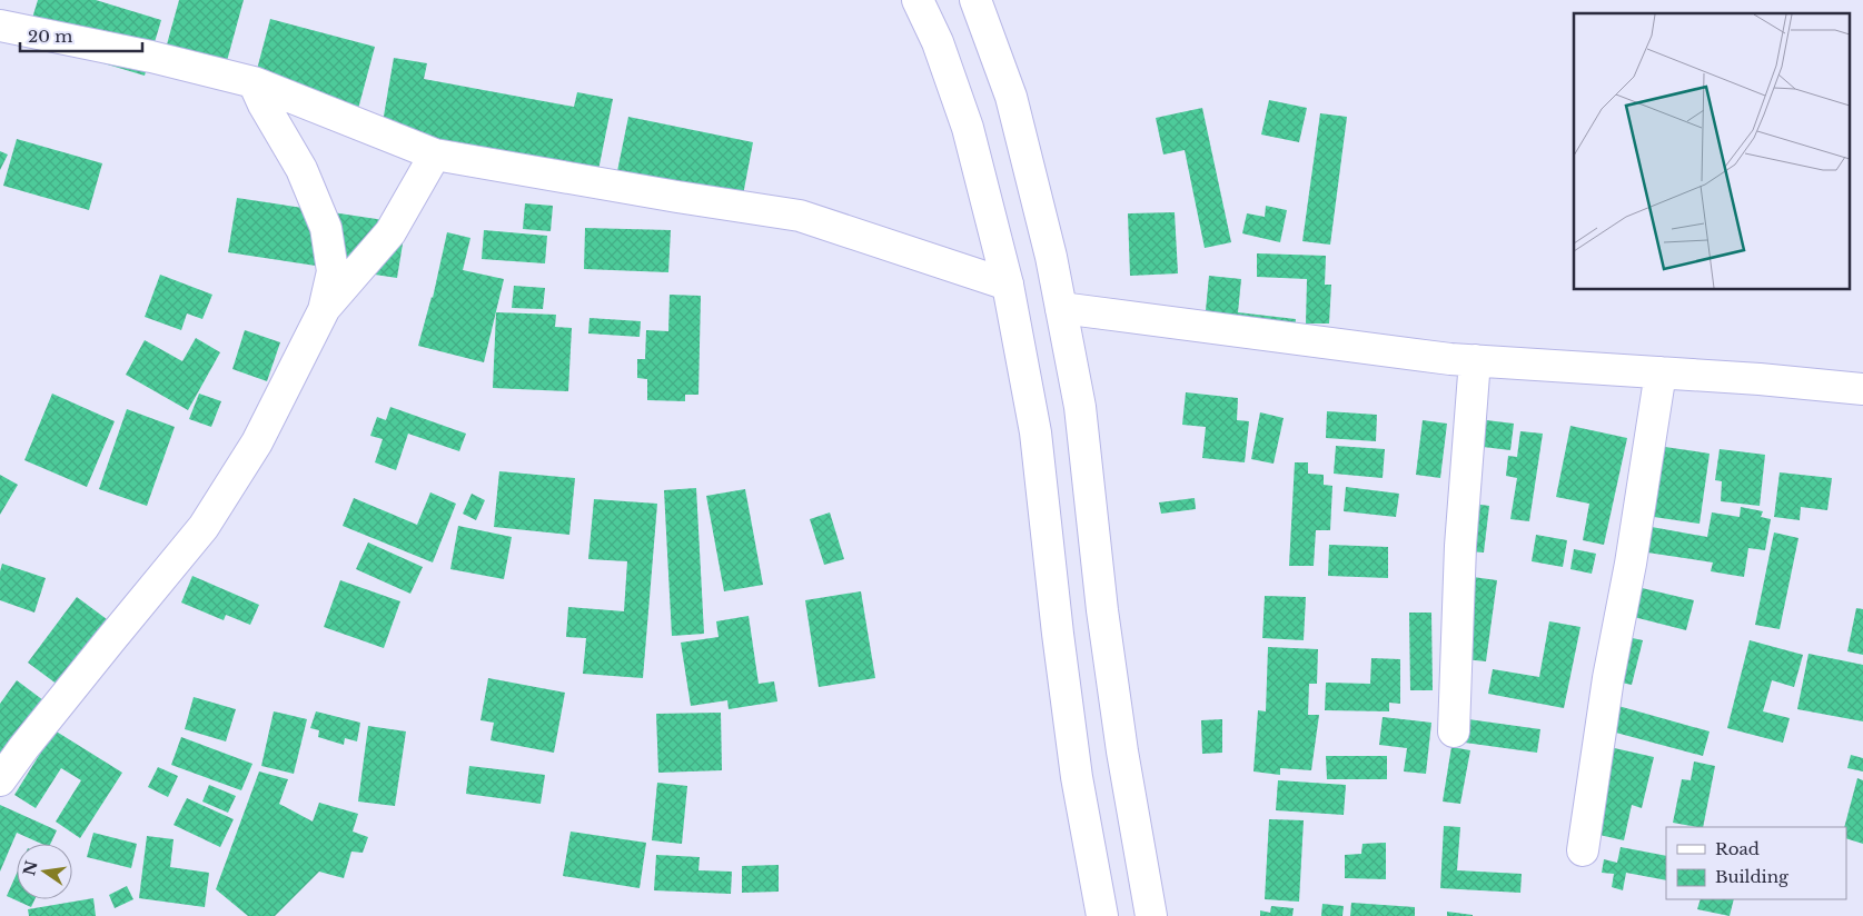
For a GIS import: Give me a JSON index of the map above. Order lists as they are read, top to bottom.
{
  "legend": ["Road", "Building"],
  "scale_bar": "20 m",
  "north": "left"
}
